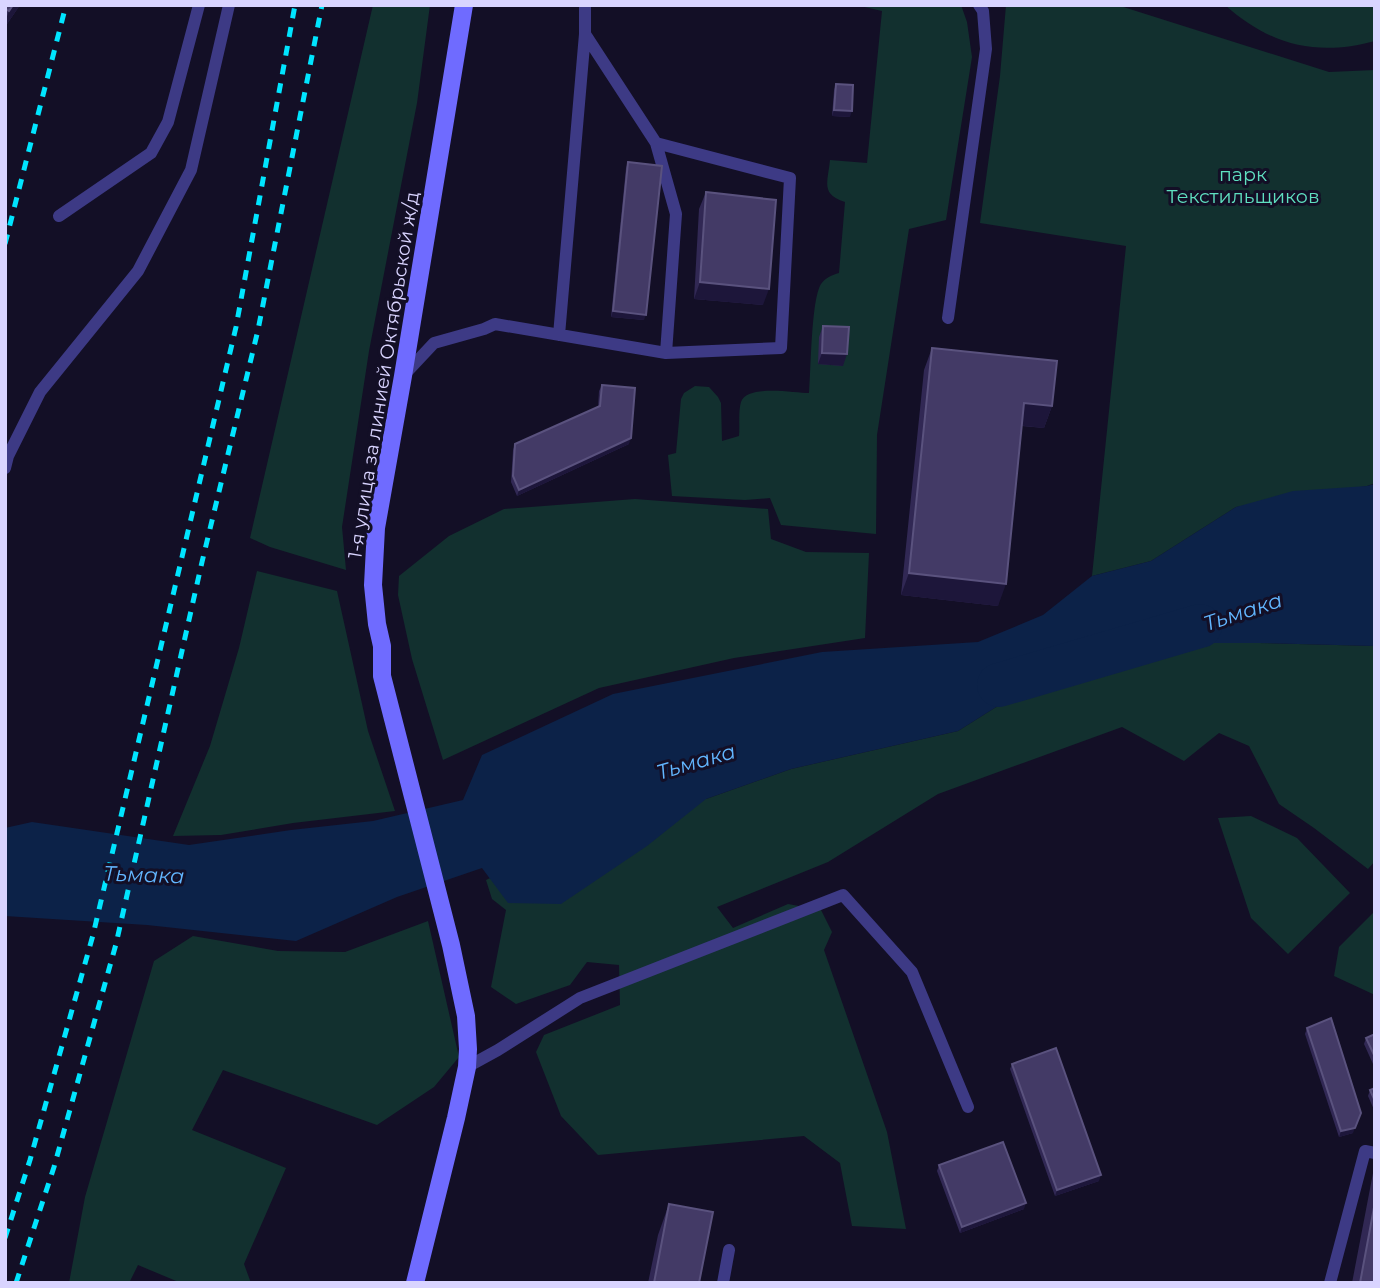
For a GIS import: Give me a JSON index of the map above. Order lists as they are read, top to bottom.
{
  "streets": {
    "main road": ["1-я улица за линией Октябрьской ж/д"]
  },
  "water": ["Тьмака"],
  "parks": ["парк Текстильщиков"]
}
